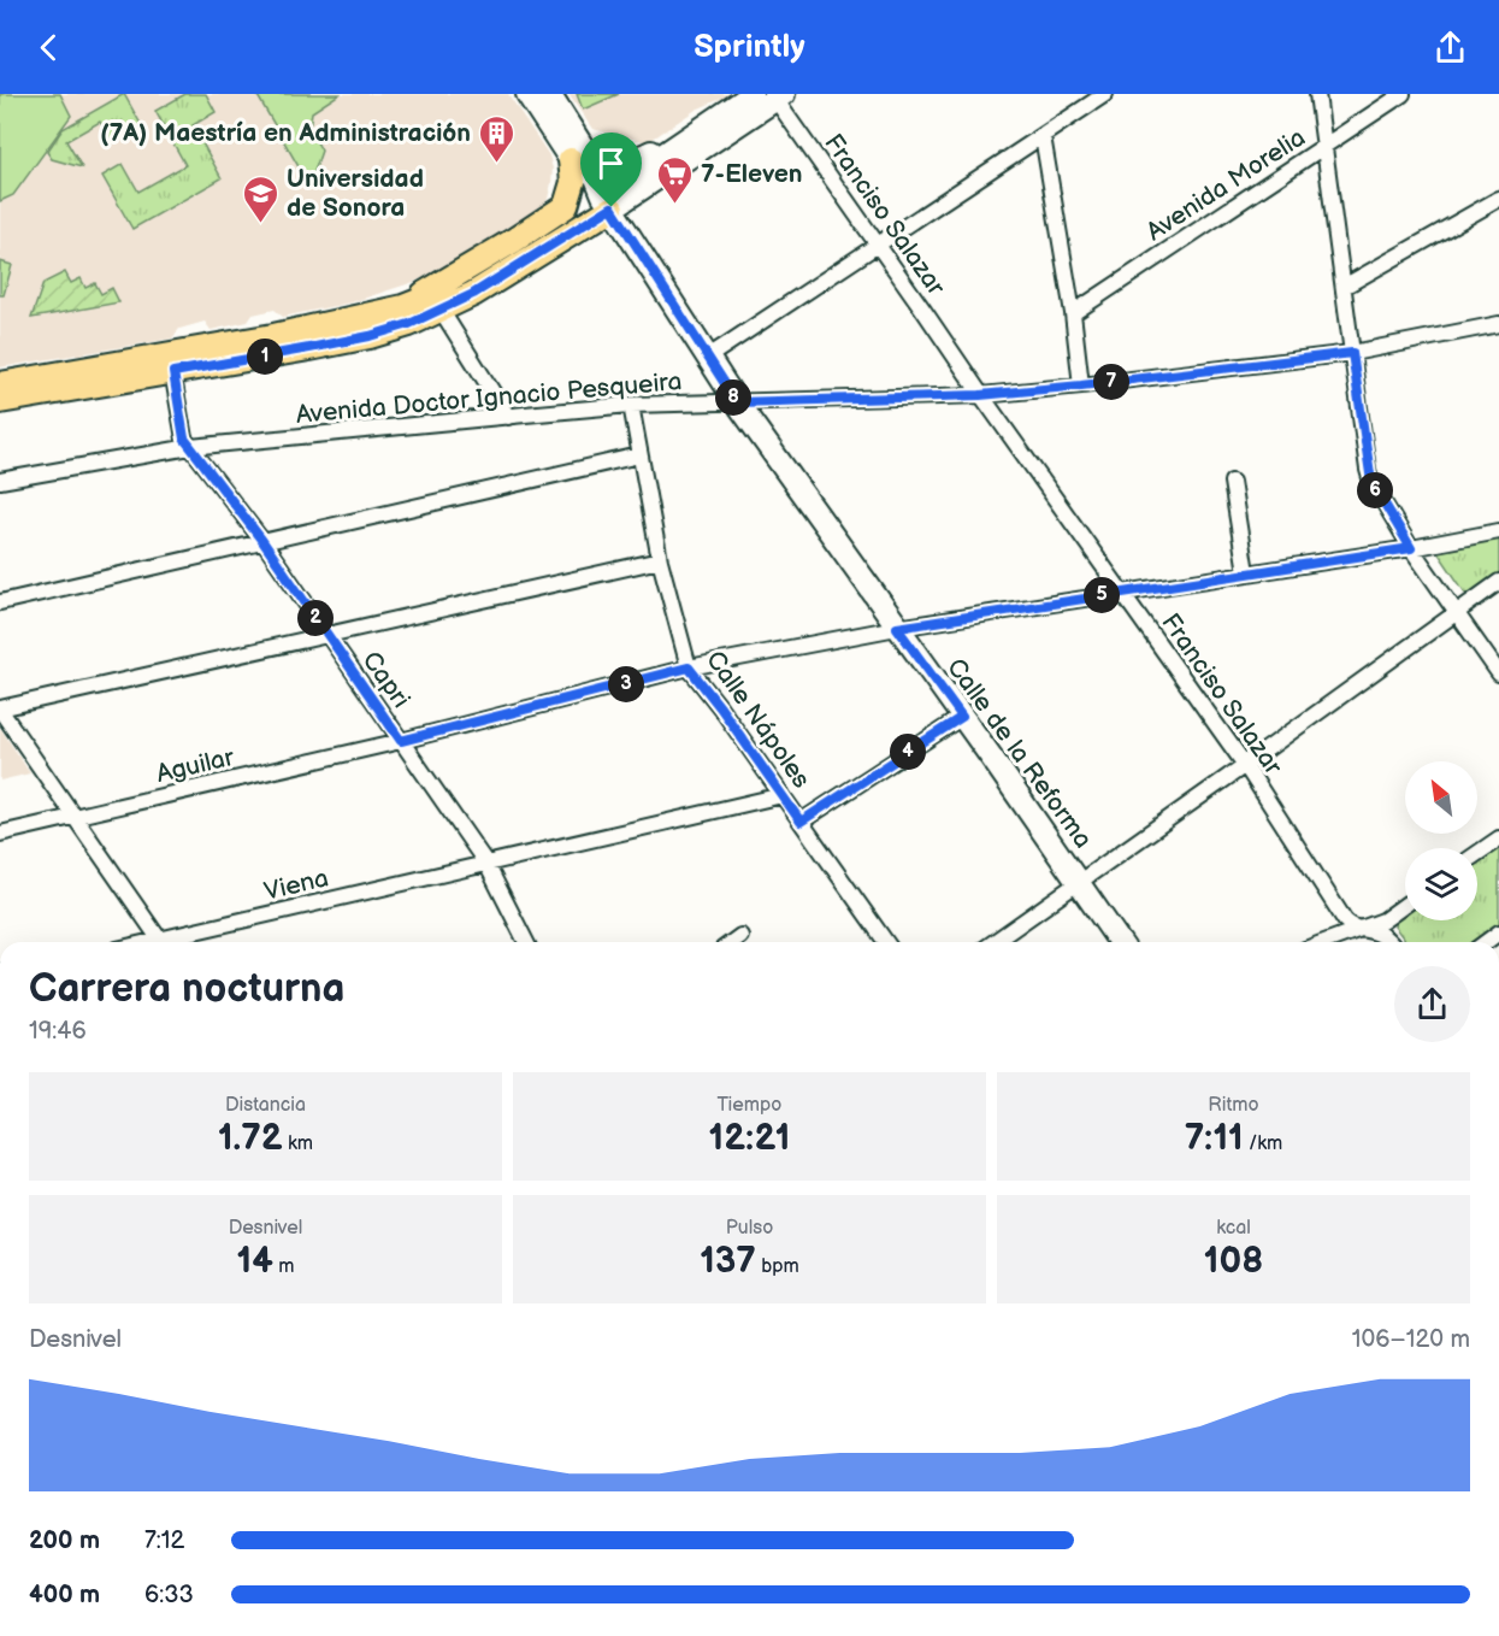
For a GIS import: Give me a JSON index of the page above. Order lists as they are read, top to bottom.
{
  "streets": {
    "main road": ["Calle de la Reforma"],
    "street": [
      "Avenida Morelia",
      "Franciso Salazar",
      "Avenida Doctor Ignacio Pesqueira",
      "Capri",
      "Calle Nápoles",
      "Aguilar",
      "Viena"
    ]
  },
  "crossings": [
    ["Franciso Salazar", "Avenida Doctor Ignacio Pesqueira"],
    ["Franciso Salazar", "Aguilar"],
    ["Avenida Doctor Ignacio Pesqueira", "Capri"],
    ["Avenida Doctor Ignacio Pesqueira", "Calle Nápoles"],
    ["Avenida Doctor Ignacio Pesqueira", "Calle de la Reforma"],
    ["Capri", "Aguilar"],
    ["Capri", "Viena"],
    ["Calle Nápoles", "Aguilar"],
    ["Calle Nápoles", "Viena"],
    ["Calle de la Reforma", "Aguilar"]
  ],
  "places": {
    "building": ["(7A) Maestría en Administración"],
    "supermarket": ["7-Eleven"],
    "school or university": ["Universidad de Sonora"]
  },
  "north": "top left",
  "page": {
    "header": "Sprintly",
    "pins": [
      "1",
      "7",
      "8",
      "6",
      "5",
      "2",
      "3",
      "4"
    ],
    "heading": ["Carrera nocturna", "19:46"],
    "stats": [
      ["Distancia", "1.72 km"],
      ["Tiempo", "12:21"],
      ["Ritmo", "7:11 /km"],
      ["Desnivel", "14 m"],
      ["Pulso", "137 bpm"],
      ["kcal", "108"]
    ],
    "chart": ["Desnivel", "106–120 m"],
    "list": [
      {
        "name": "200 m",
        "note": "7:12"
      },
      {
        "name": "400 m",
        "note": "6:33"
      }
    ]
  }
}
